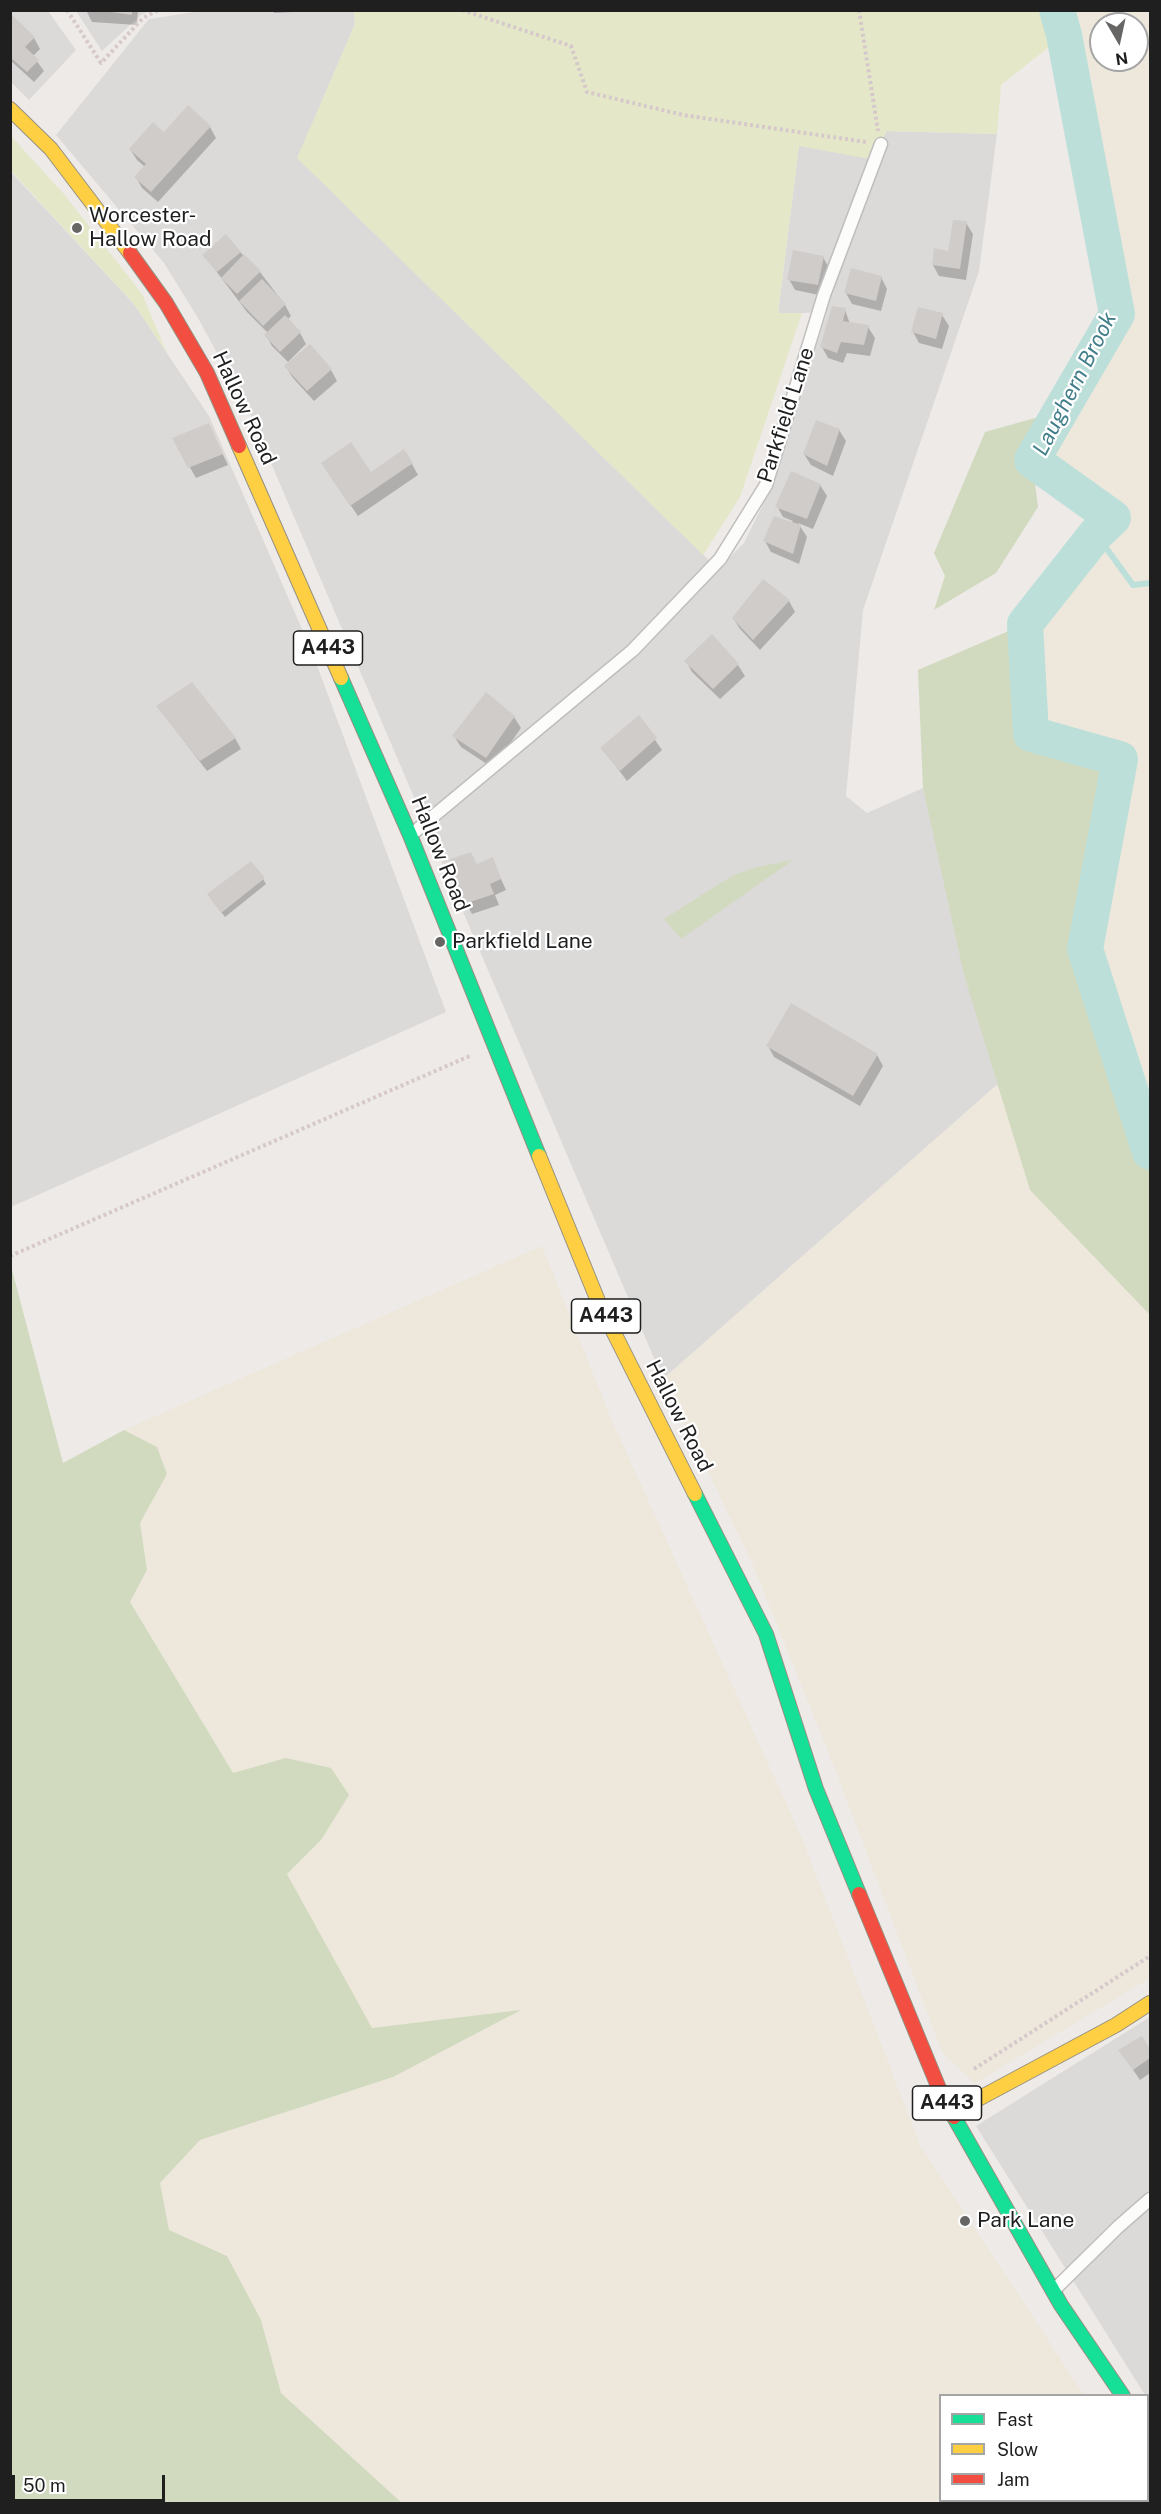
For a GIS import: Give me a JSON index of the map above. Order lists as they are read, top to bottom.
{
  "streets": {
    "main road": ["Hallow Road", "A443"],
    "lane": ["Parkfield Lane"]
  },
  "crossings": [
    ["Hallow Road", "Parkfield Lane"],
    ["Hallow Road", "A443"]
  ],
  "water": ["Laughern Brook"],
  "places": ["Worcester- Hallow Road", "Parkfield Lane", "Park Lane"],
  "legend": ["Fast", "Slow", "Jam"],
  "scale_bar": "50 m",
  "north": "bottom"
}
